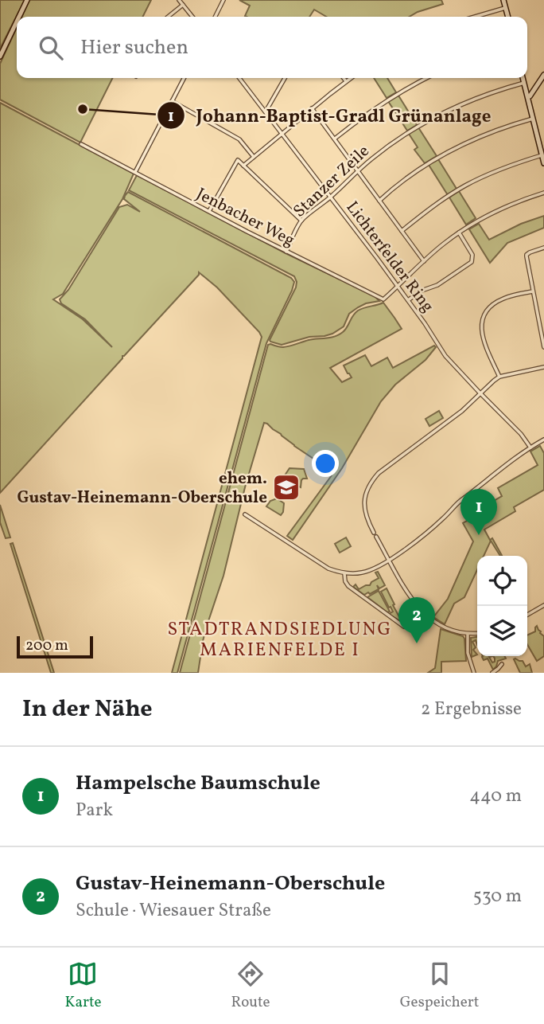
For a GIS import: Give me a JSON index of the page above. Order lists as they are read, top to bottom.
{
  "streets": {
    "street": ["Stanzer Zeile", "Jenbacher Weg", "Lichterfelder Ring"]
  },
  "crossings": [
    ["Stanzer Zeile", "Jenbacher Weg"],
    ["Stanzer Zeile", "Lichterfelder Ring"],
    ["Jenbacher Weg", "Lichterfelder Ring"]
  ],
  "districts": ["STADTRANDSIEDLUNG MARIENFELDE I"],
  "places": {
    "other": ["Johann-Baptist-Gradl Grünanlage"],
    "school or university": ["ehem. Gustav-Heinemann-Oberschule"]
  },
  "scale_bar": "200 m",
  "page": {
    "search": "Hier suchen",
    "pins": ["1", "2"],
    "scale": "200 m",
    "heading": ["In der Nähe", "2 Ergebnisse"],
    "list": [
      {
        "mark": "1",
        "name": "Hampelsche Baumschule",
        "note": "Park",
        "value": "440 m"
      },
      {
        "mark": "2",
        "name": "Gustav-Heinemann-Oberschule",
        "note": "Schule · Wiesauer Straße",
        "value": "530 m"
      }
    ],
    "nav": ["Karte", "Route", "Gespeichert"]
  }
}
